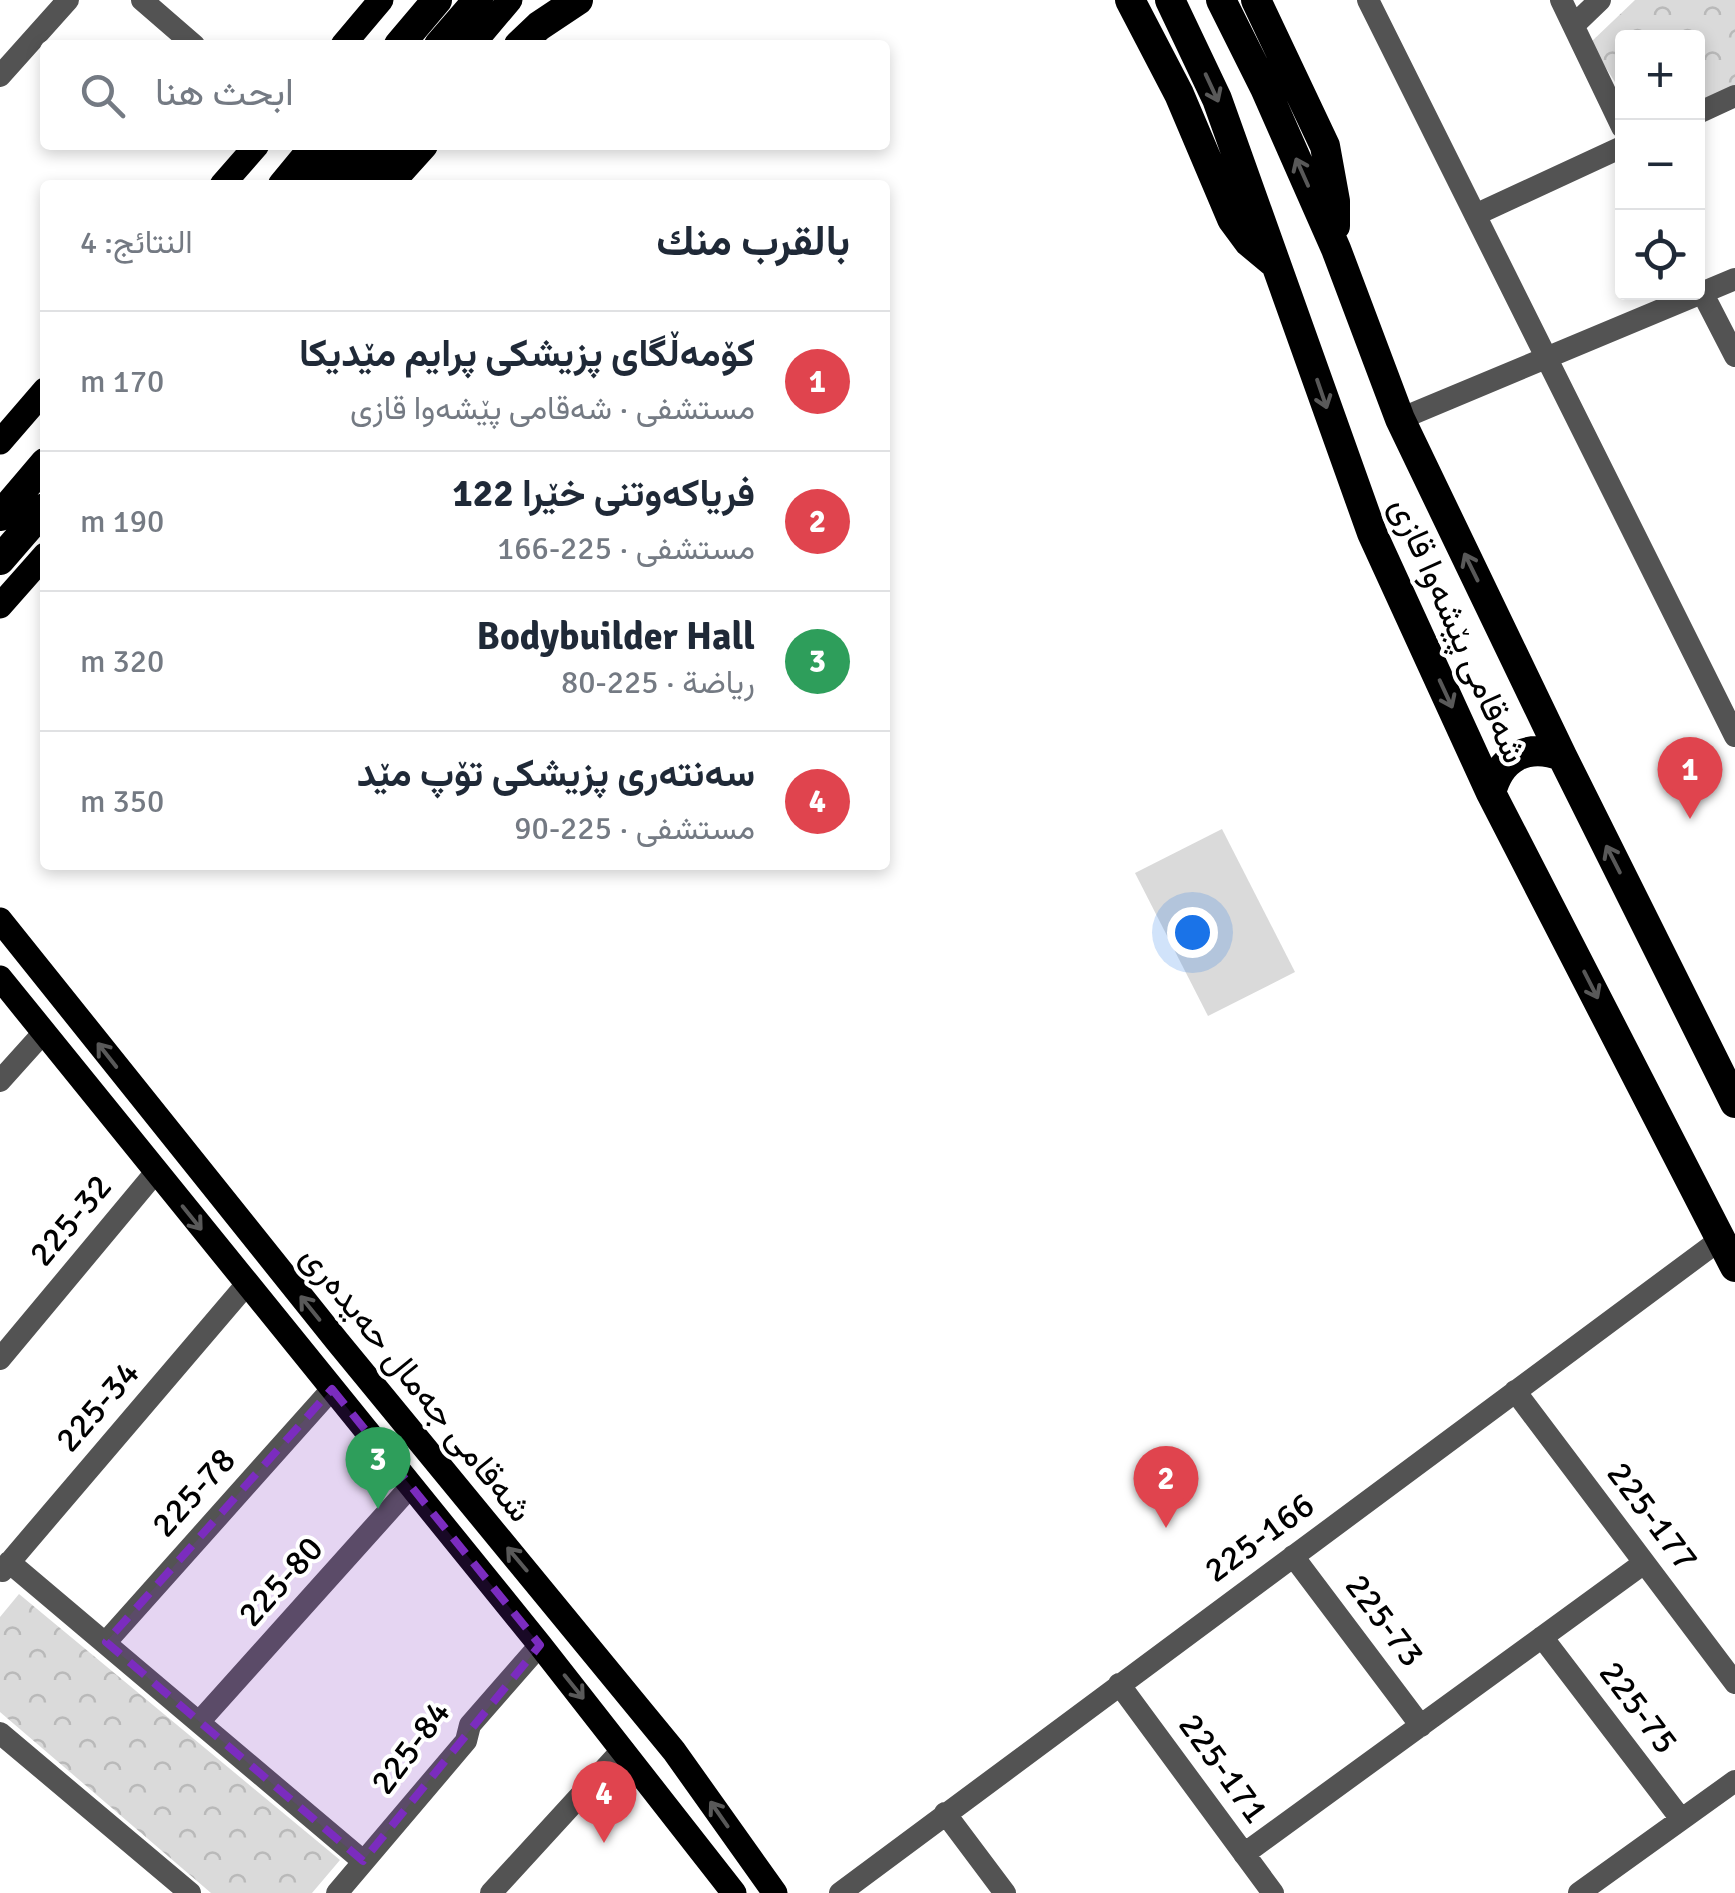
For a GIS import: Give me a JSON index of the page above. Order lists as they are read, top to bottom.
{
  "streets": {
    "highway": ["شەقامی پێشەوا قازی"],
    "main road": ["شەقامی جەمال حەیدەری"],
    "street": [
      "225-32",
      "225-34",
      "225-78",
      "225-177",
      "225-166",
      "225-80",
      "225-73",
      "225-75",
      "225-84",
      "225-171"
    ]
  },
  "crossings": [
    ["شەقامی پێشەوا قازی", "225-166"],
    ["225-32", "شەقامی جەمال حەیدەری"],
    ["شەقامی جەمال حەیدەری", "225-34"],
    ["شەقامی جەمال حەیدەری", "225-78"],
    ["شەقامی جەمال حەیدەری", "225-80"],
    ["شەقامی جەمال حەیدەری", "225-84"],
    ["225-177", "225-166"],
    ["225-166", "225-73"],
    ["225-166", "225-171"]
  ],
  "page": {
    "map_buttons": ["+", "−"],
    "search": "ابحث هنا",
    "heading": ["بالقرب منك", "النتائج: 4"],
    "list": [
      {
        "mark": "1",
        "name": "کۆمەڵگای پزیشکی پرایم مێدیکا",
        "note": "مستشفى · شەقامی پێشەوا قازی",
        "value": "170 m"
      },
      {
        "mark": "2",
        "name": "فریاکەوتنی خێرا 122",
        "note": "مستشفى · 225-166",
        "value": "190 m"
      },
      {
        "mark": "3",
        "name": "Bodybuilder Hall",
        "note": "رياضة · 225-80",
        "value": "320 m"
      },
      {
        "mark": "4",
        "name": "سەنتەری پزیشکی تۆپ مێد",
        "note": "مستشفى · 225-90",
        "value": "350 m"
      }
    ],
    "pins": [
      "1",
      "3",
      "2",
      "4"
    ]
  }
}
